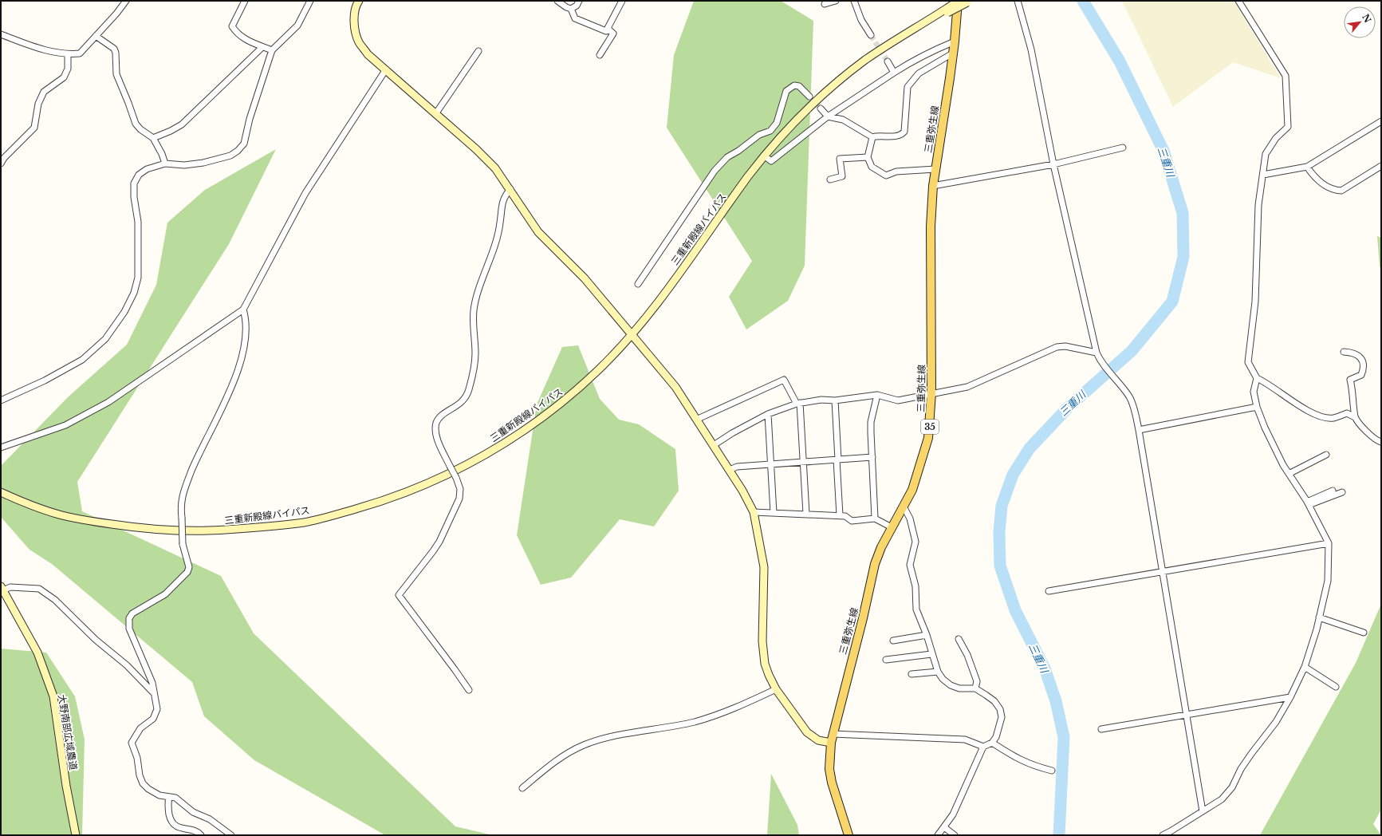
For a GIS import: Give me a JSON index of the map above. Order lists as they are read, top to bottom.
{
  "streets": {
    "main road": [
      "三重弥生線",
      "三重新殿線バイパス",
      "35",
      "大野南部広域農道"
    ]
  },
  "crossings": [
    ["三重弥生線", "三重新殿線バイパス"]
  ],
  "water": ["三重川"],
  "north": "top right"
}
